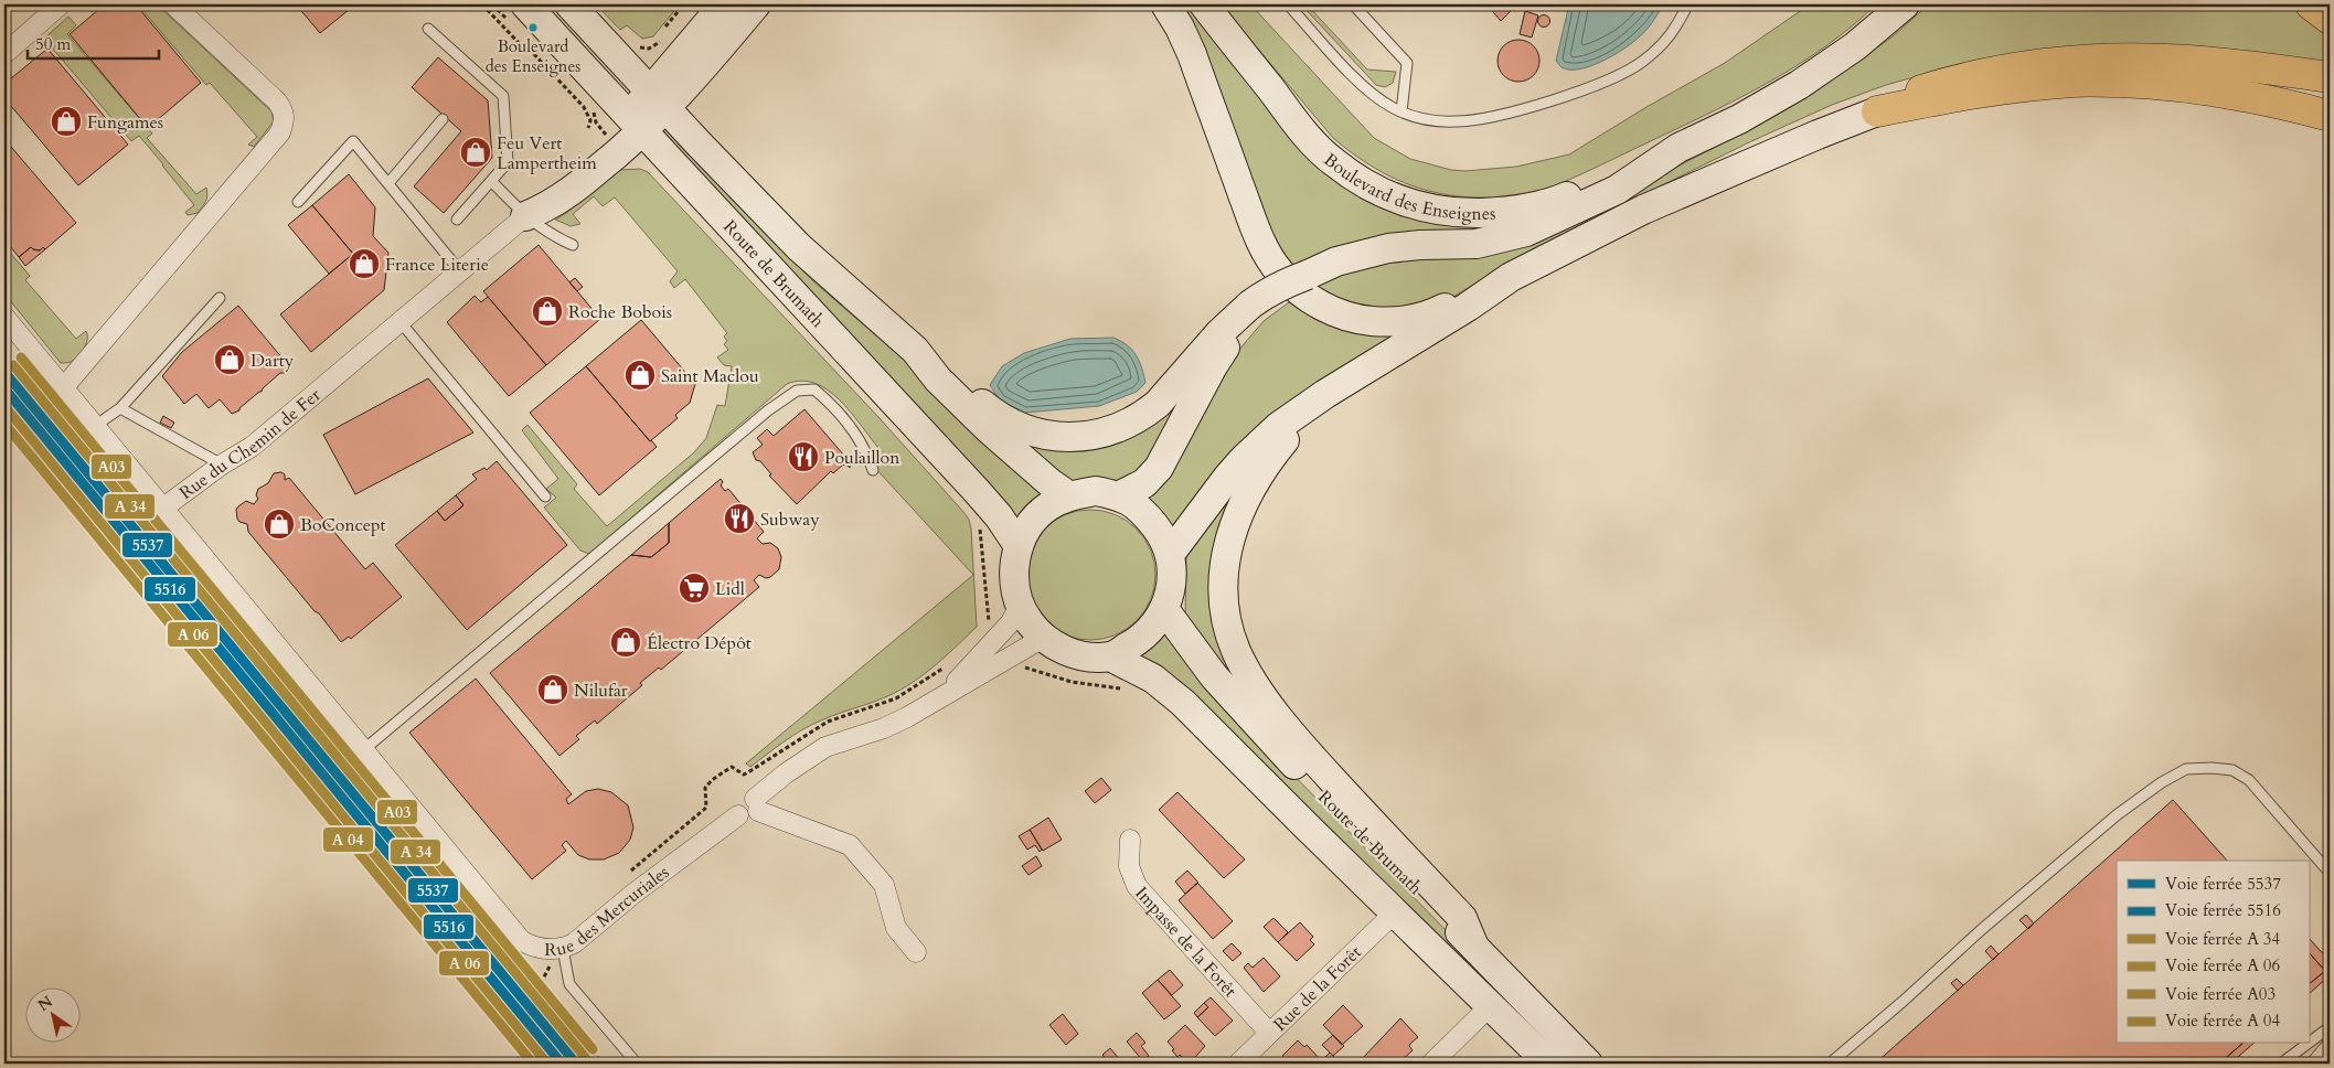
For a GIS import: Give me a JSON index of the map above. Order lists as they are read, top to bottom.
{
  "streets": {
    "main road": ["Boulevard des Enseignes", "Route de Brumath"],
    "street": [
      "Rue du Chemin de Fer",
      "Rue des Mercuriales",
      "Impasse de la Forêt",
      "Rue de la Forêt"
    ]
  },
  "crossings": [
    ["Route de Brumath", "Rue de la Forêt"],
    ["Rue du Chemin de Fer", "Rue des Mercuriales"],
    ["Impasse de la Forêt", "Rue de la Forêt"]
  ],
  "places": {
    "other": ["Boulevard des Enseignes"],
    "shop": [
      "Fungames",
      "Feu Vert Lampertheim",
      "France Literie",
      "Roche Bobois",
      "Darty",
      "Saint Maclou",
      "BoConcept",
      "Électro Dépôt",
      "Nilufar"
    ],
    "restaurant": ["Poulaillon", "Subway"],
    "supermarket": ["Lidl"]
  },
  "lines": ["rail line A03", "rail line 5537", "rail line 5516"],
  "legend": [
    "Voie ferrée 5537",
    "Voie ferrée 5516",
    "Voie ferrée A 34",
    "Voie ferrée A 06",
    "Voie ferrée A03",
    "Voie ferrée A 04"
  ],
  "scale_bar": "50 m",
  "north": "top left"
}
